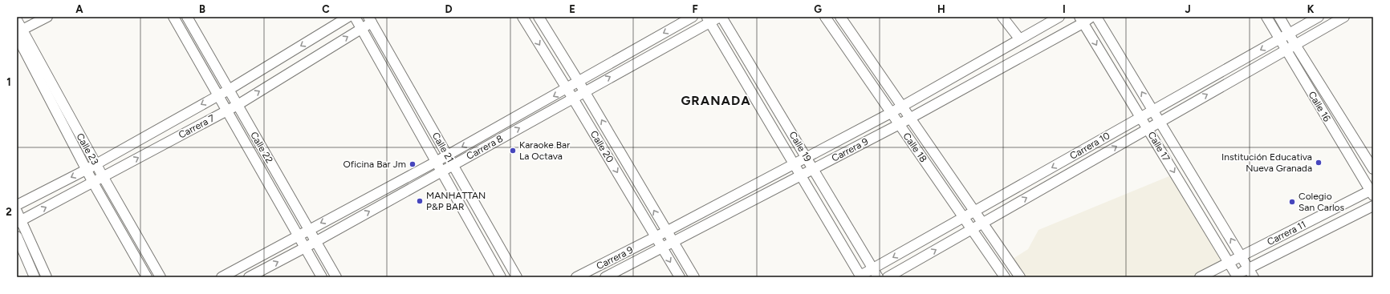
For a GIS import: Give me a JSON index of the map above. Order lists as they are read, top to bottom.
{
  "streets": {
    "street": [
      "Calle 16",
      "Carrera 7",
      "Carrera 10",
      "Calle 20",
      "Calle 19",
      "Calle 17",
      "Calle 22",
      "Calle 21",
      "Carrera 8",
      "Calle 18",
      "Calle 23",
      "Carrera 9",
      "Carrera 11"
    ]
  },
  "crossings": [
    ["Calle 16", "Carrera 10"],
    ["Calle 16", "Carrera 11"],
    ["Carrera 7", "Calle 22"],
    ["Carrera 7", "Calle 21"],
    ["Carrera 7", "Calle 23"],
    ["Carrera 10", "Calle 19"],
    ["Carrera 10", "Calle 17"],
    ["Carrera 10", "Calle 18"],
    ["Calle 20", "Carrera 8"],
    ["Calle 20", "Carrera 9"],
    ["Calle 19", "Carrera 8"],
    ["Calle 19", "Carrera 9"],
    ["Calle 17", "Carrera 9"],
    ["Calle 17", "Carrera 11"],
    ["Calle 22", "Carrera 8"],
    ["Calle 21", "Carrera 8"],
    ["Calle 18", "Carrera 9"]
  ],
  "districts": ["GRANADA"],
  "places": [
    "Karaoke Bar La Octava",
    "Institución Educativa Nueva Granada",
    "Oficina Bar Jm",
    "MANHATTAN P&P BAR",
    "Colegio San Carlos"
  ],
  "grid": {
    "columns": [
      "A",
      "B",
      "C",
      "D",
      "E",
      "F",
      "G",
      "H",
      "I",
      "J",
      "K"
    ],
    "rows": ["1", "2"]
  }
}
